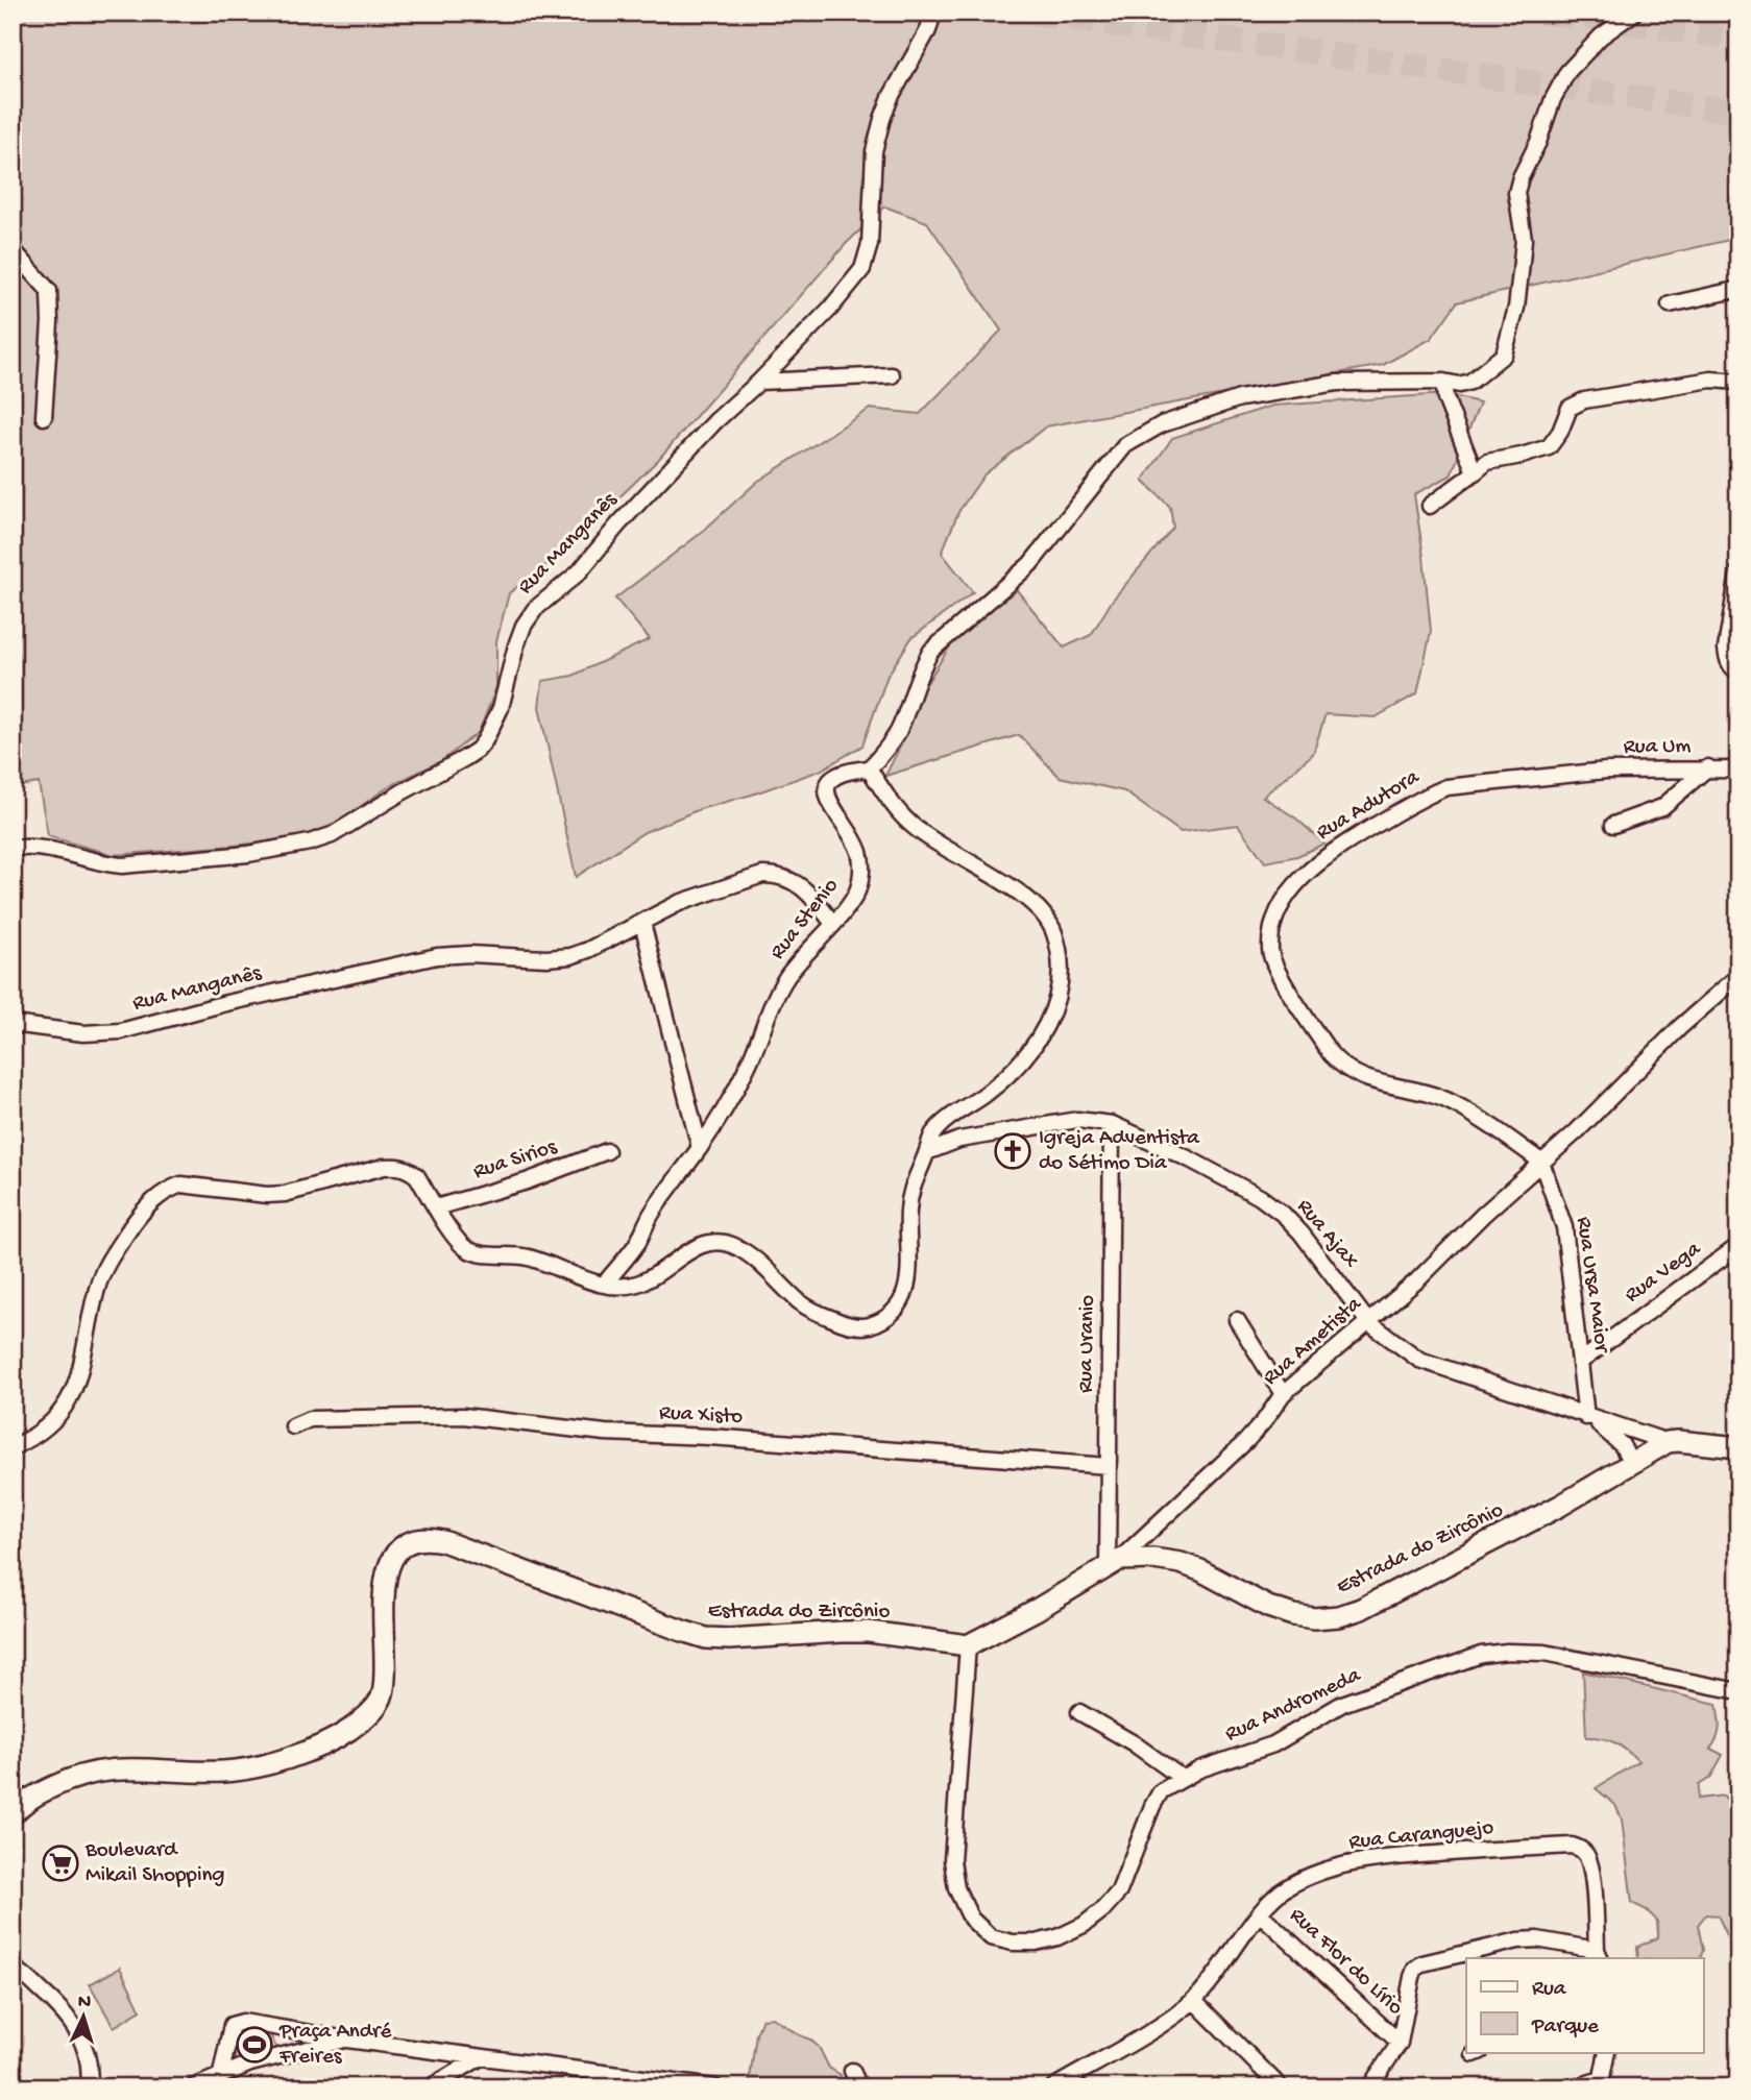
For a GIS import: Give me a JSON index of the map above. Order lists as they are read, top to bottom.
{
  "streets": {
    "street": [
      "Rua Manganês",
      "Rua Um",
      "Rua Adutora",
      "Rua Stenio",
      "Rua Sirios",
      "Rua Ajax",
      "Rua Vega",
      "Rua Ursa Maior",
      "Rua Ametista",
      "Rua Uranio",
      "Rua Xisto",
      "Estrada do Zircônio",
      "Rua Andromeda",
      "Rua Caranguejo",
      "Rua Flor do Lírio"
    ]
  },
  "crossings": [
    ["Rua Manganês", "Rua Stenio"],
    ["Rua Um", "Rua Adutora"],
    ["Rua Adutora", "Rua Ursa Maior"],
    ["Rua Adutora", "Rua Ametista"],
    ["Rua Ajax", "Rua Ursa Maior"],
    ["Rua Ajax", "Rua Ametista"],
    ["Rua Ajax", "Rua Uranio"],
    ["Rua Ajax", "Estrada do Zircônio"],
    ["Rua Vega", "Rua Ursa Maior"],
    ["Rua Ursa Maior", "Rua Ametista"],
    ["Rua Ametista", "Rua Uranio"],
    ["Rua Ametista", "Estrada do Zircônio"],
    ["Rua Uranio", "Rua Xisto"],
    ["Rua Uranio", "Estrada do Zircônio"],
    ["Estrada do Zircônio", "Rua Andromeda"],
    ["Rua Caranguejo", "Rua Flor do Lírio"]
  ],
  "places": {
    "church": ["Igreja Adventista do Sétimo Dia"],
    "supermarket": ["Boulevard Mikail Shopping"],
    "sports": ["Praça André Freires"]
  },
  "legend": ["Rua", "Parque"],
  "north": "top"
}
